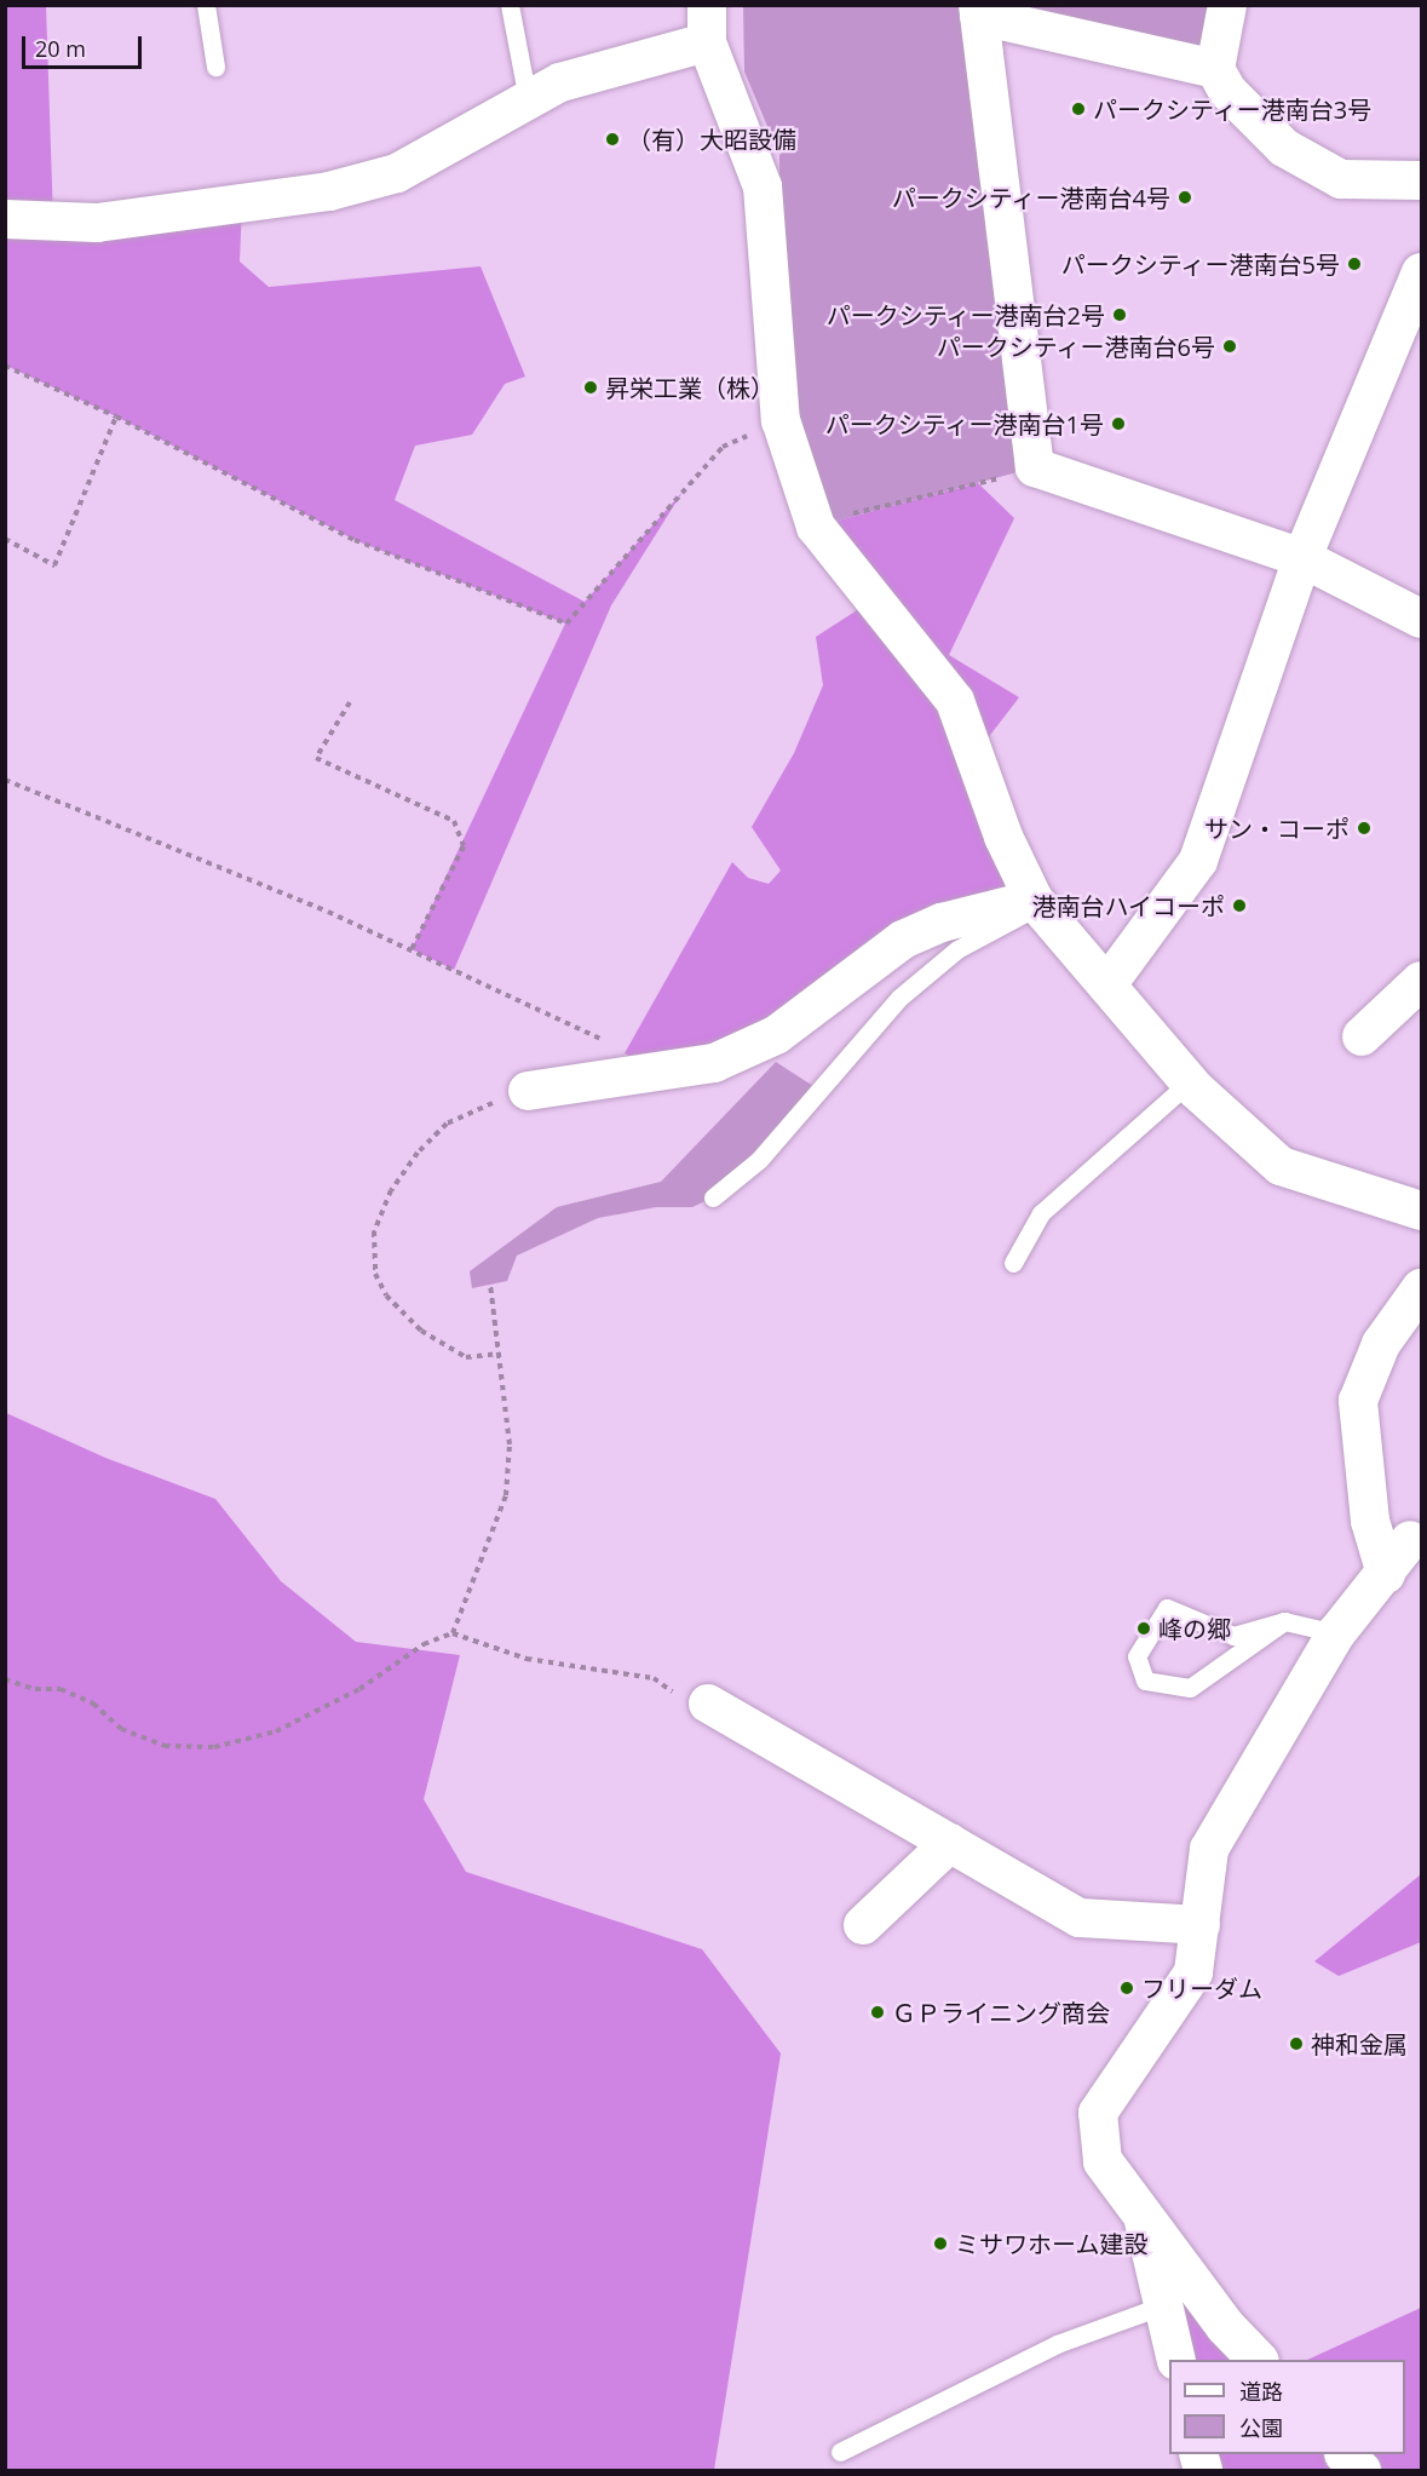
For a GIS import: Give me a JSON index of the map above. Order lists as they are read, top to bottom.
{
  "places": [
    "パークシティー港南台3号",
    "（有）大昭設備",
    "パークシティー港南台4号",
    "パークシティー港南台5号",
    "パークシティー港南台2号",
    "パークシティー港南台6号",
    "昇栄工業（株）",
    "パークシティー港南台1号",
    "サン・コーポ",
    "港南台ハイコーポ",
    "峰の郷",
    "フリーダム",
    "ＧＰライニング商会",
    "神和金属",
    "ミサワホーム建設"
  ],
  "legend": ["道路", "公園"],
  "scale_bar": "20 m"
}
